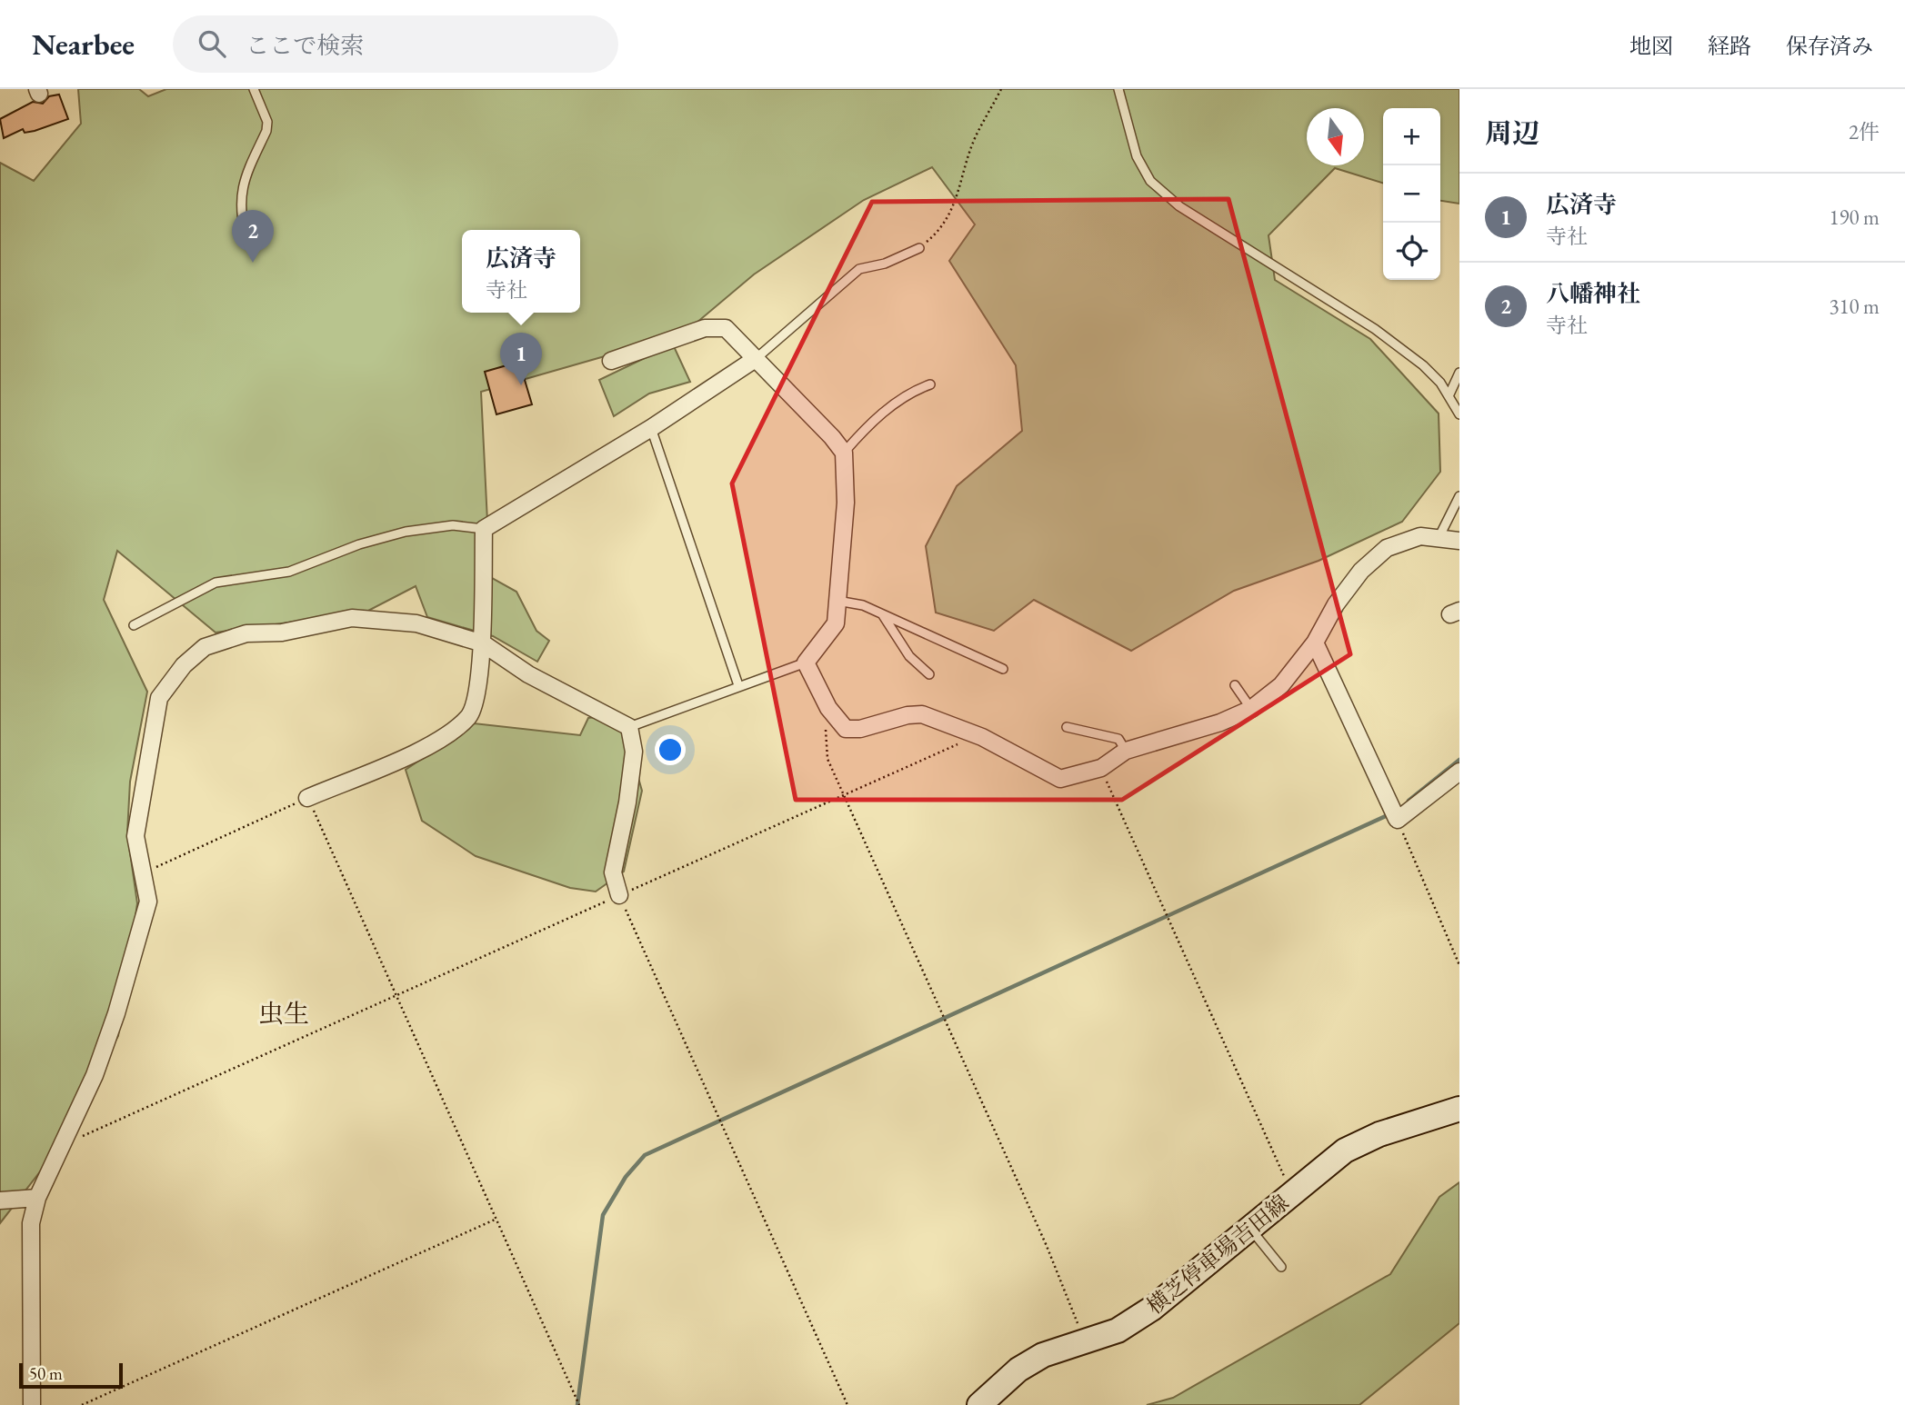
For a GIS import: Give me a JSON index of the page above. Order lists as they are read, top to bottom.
{
  "streets": {
    "main road": ["横芝停車場吉田線"]
  },
  "districts": ["虫生"],
  "scale_bar": "50 m",
  "north": "bottom",
  "page": {
    "header": "Nearbee",
    "search": "ここで検索",
    "nav": ["地図", "経路", "保存済み"],
    "heading": ["周辺", "2件"],
    "map_buttons": ["+", "−"],
    "list": [
      {
        "mark": "1",
        "name": "広済寺",
        "note": "寺社",
        "value": "190 m"
      },
      {
        "mark": "2",
        "name": "八幡神社",
        "note": "寺社",
        "value": "310 m"
      }
    ],
    "pins": ["2", "1"],
    "popup": ["広済寺", "寺社"],
    "scale": "50 m"
  }
}
